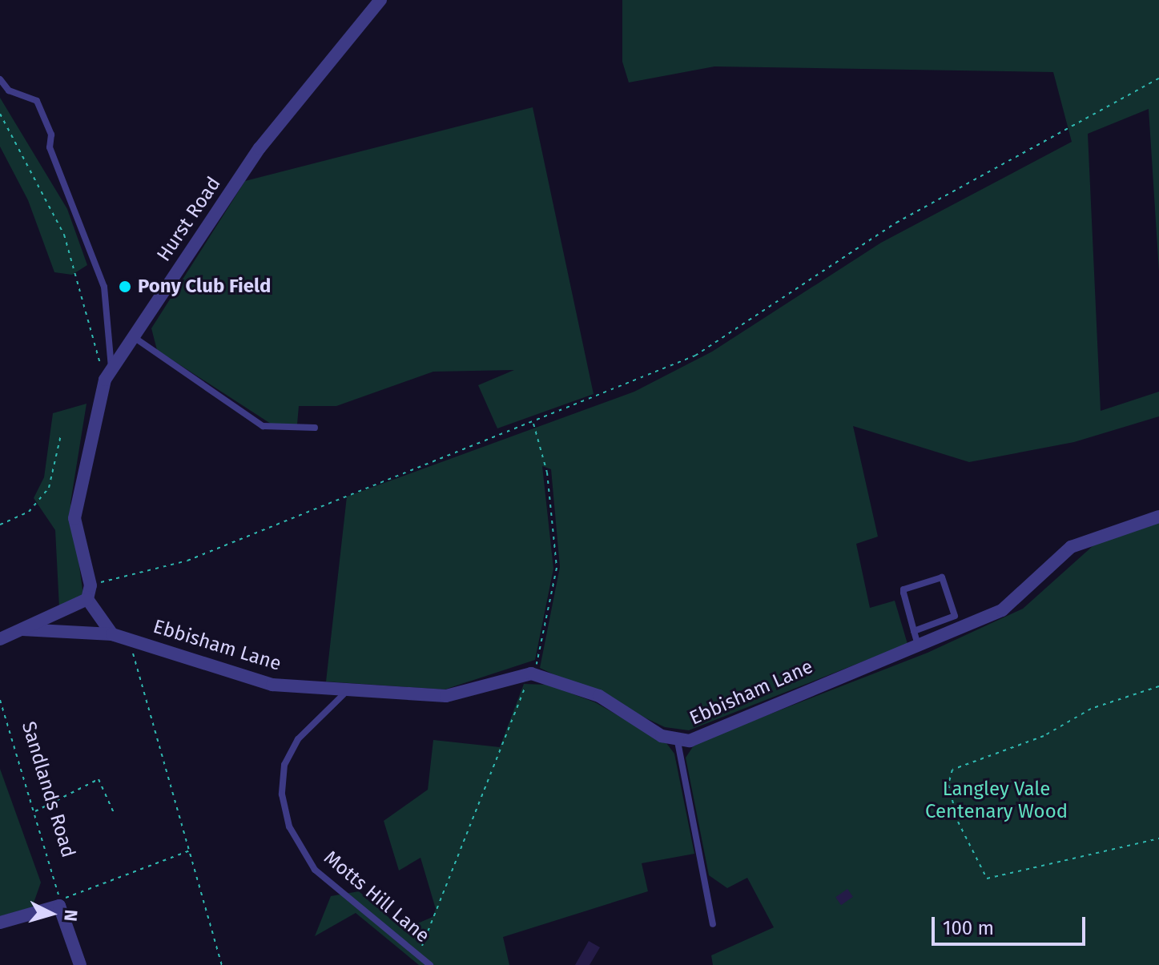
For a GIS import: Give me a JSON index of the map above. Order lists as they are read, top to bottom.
{
  "streets": {
    "street": ["Hurst Road", "Ebbisham Lane"],
    "lane": ["Motts Hill Lane"],
    "path": ["Sandlands Road"]
  },
  "crossings": [
    ["Hurst Road", "Ebbisham Lane"],
    ["Ebbisham Lane", "Motts Hill Lane"]
  ],
  "parks": ["Langley Vale Centenary Wood"],
  "places": ["Pony Club Field"],
  "scale_bar": "100 m",
  "north": "right"
}
